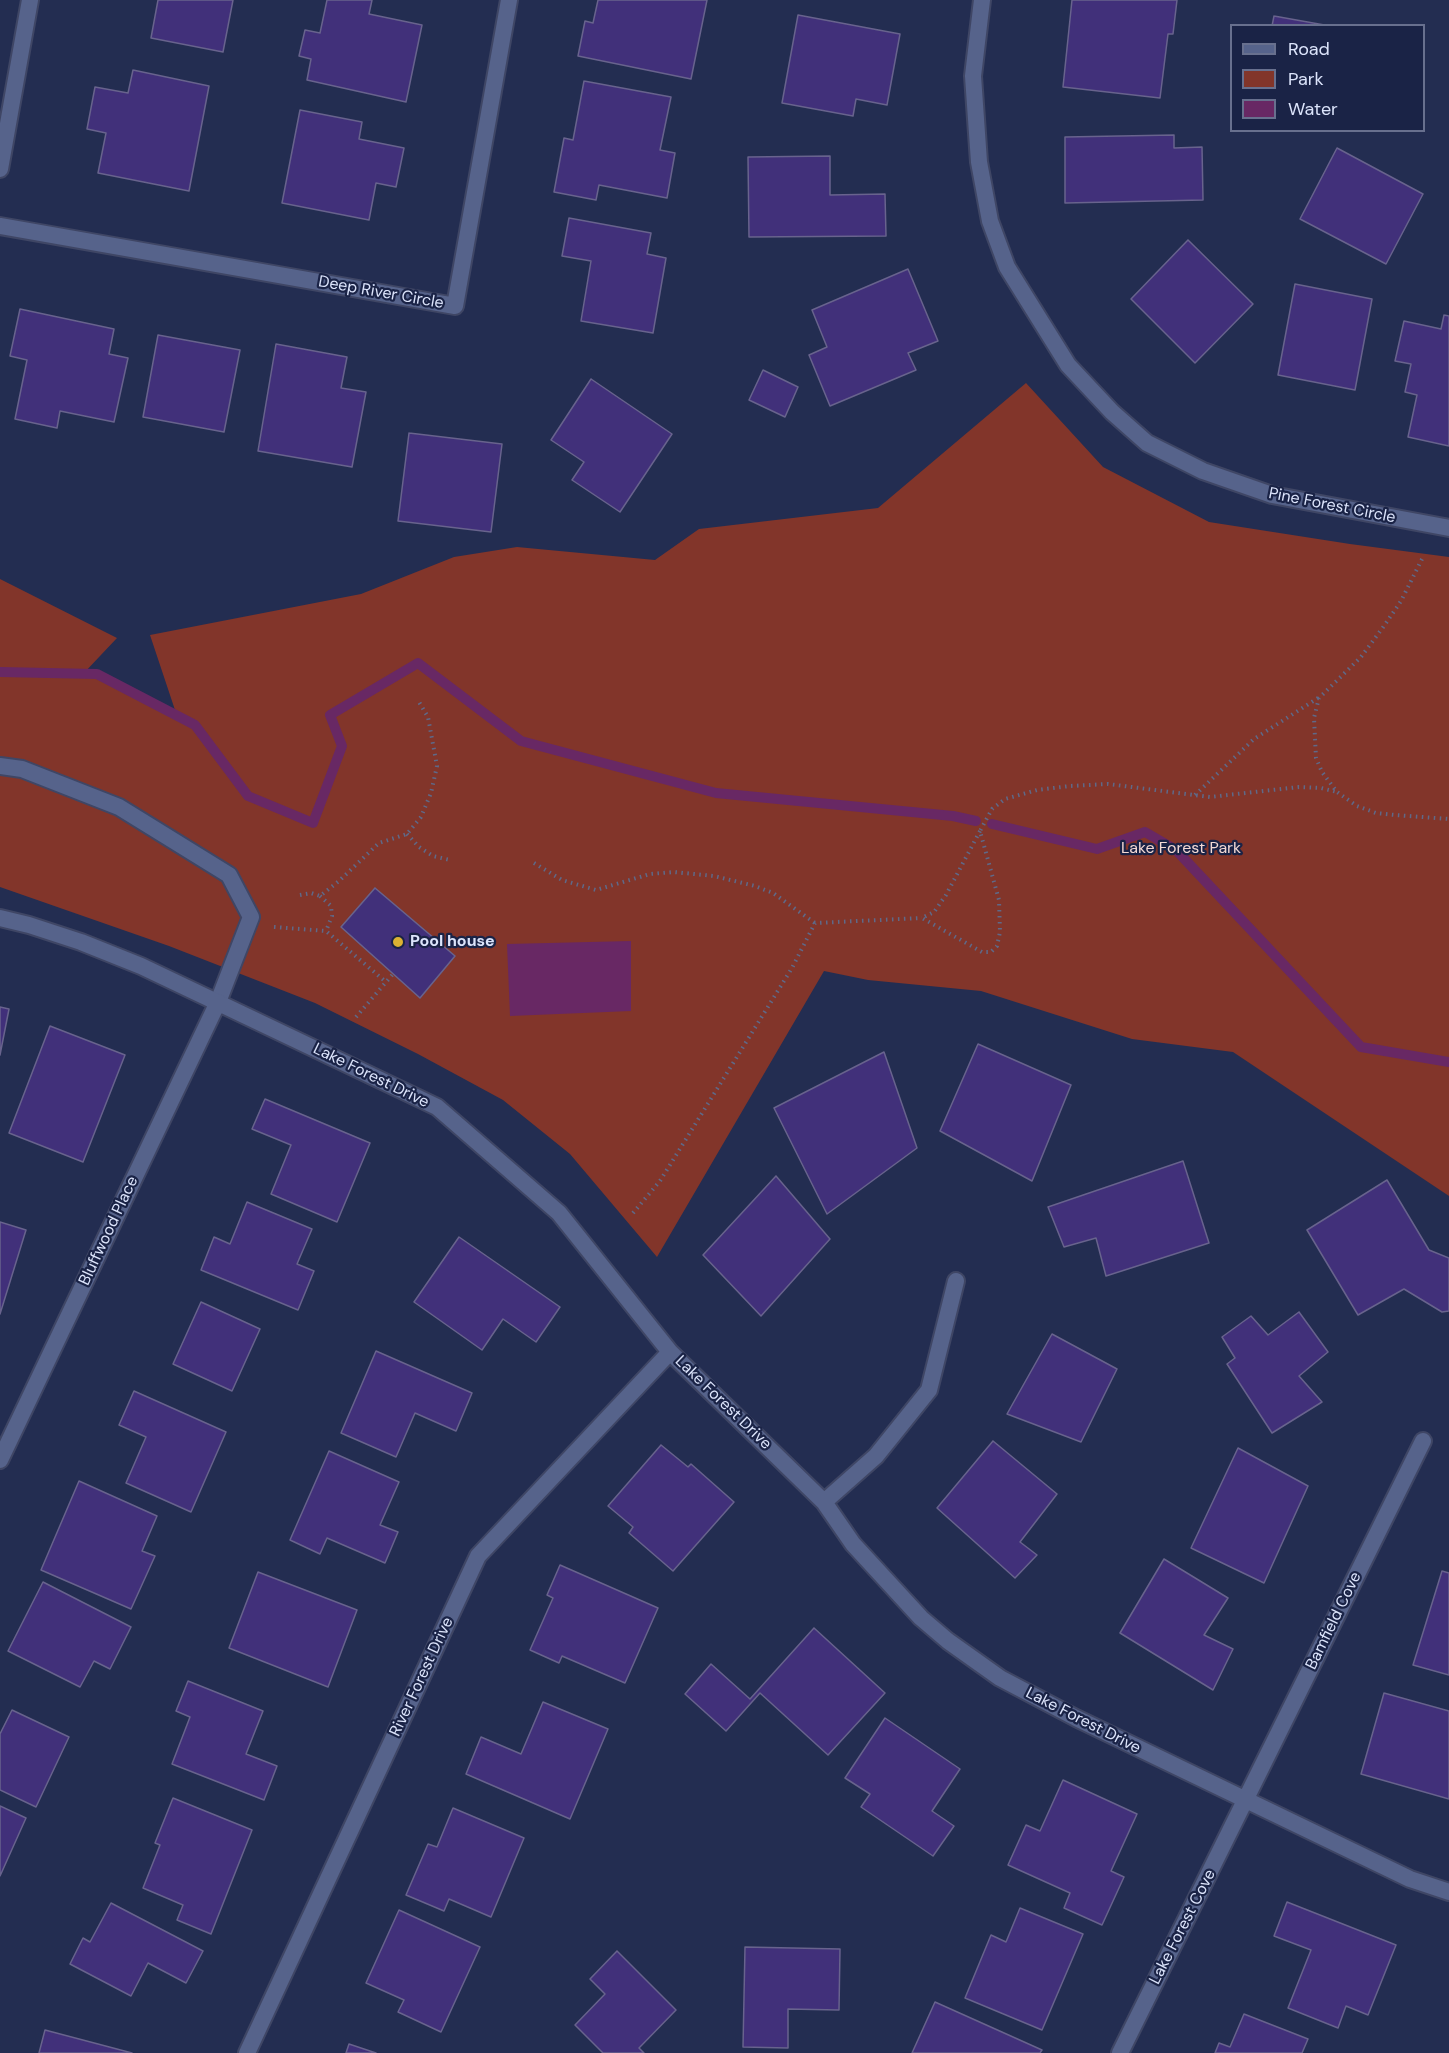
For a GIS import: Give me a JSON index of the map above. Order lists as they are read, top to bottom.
{
  "streets": {
    "street": [
      "Deep River Circle",
      "Pine Forest Circle",
      "Lake Forest Drive",
      "Bluffwood Place",
      "Bamfield Cove",
      "River Forest Drive",
      "Lake Forest Cove"
    ]
  },
  "crossings": [
    ["Lake Forest Drive", "Bluffwood Place"],
    ["Lake Forest Drive", "Bamfield Cove"],
    ["Lake Forest Drive", "River Forest Drive"],
    ["Lake Forest Drive", "Lake Forest Cove"],
    ["Bamfield Cove", "Lake Forest Cove"]
  ],
  "parks": ["Lake Forest Park"],
  "places": ["Pool house"],
  "legend": ["Road", "Park", "Water"]
}
